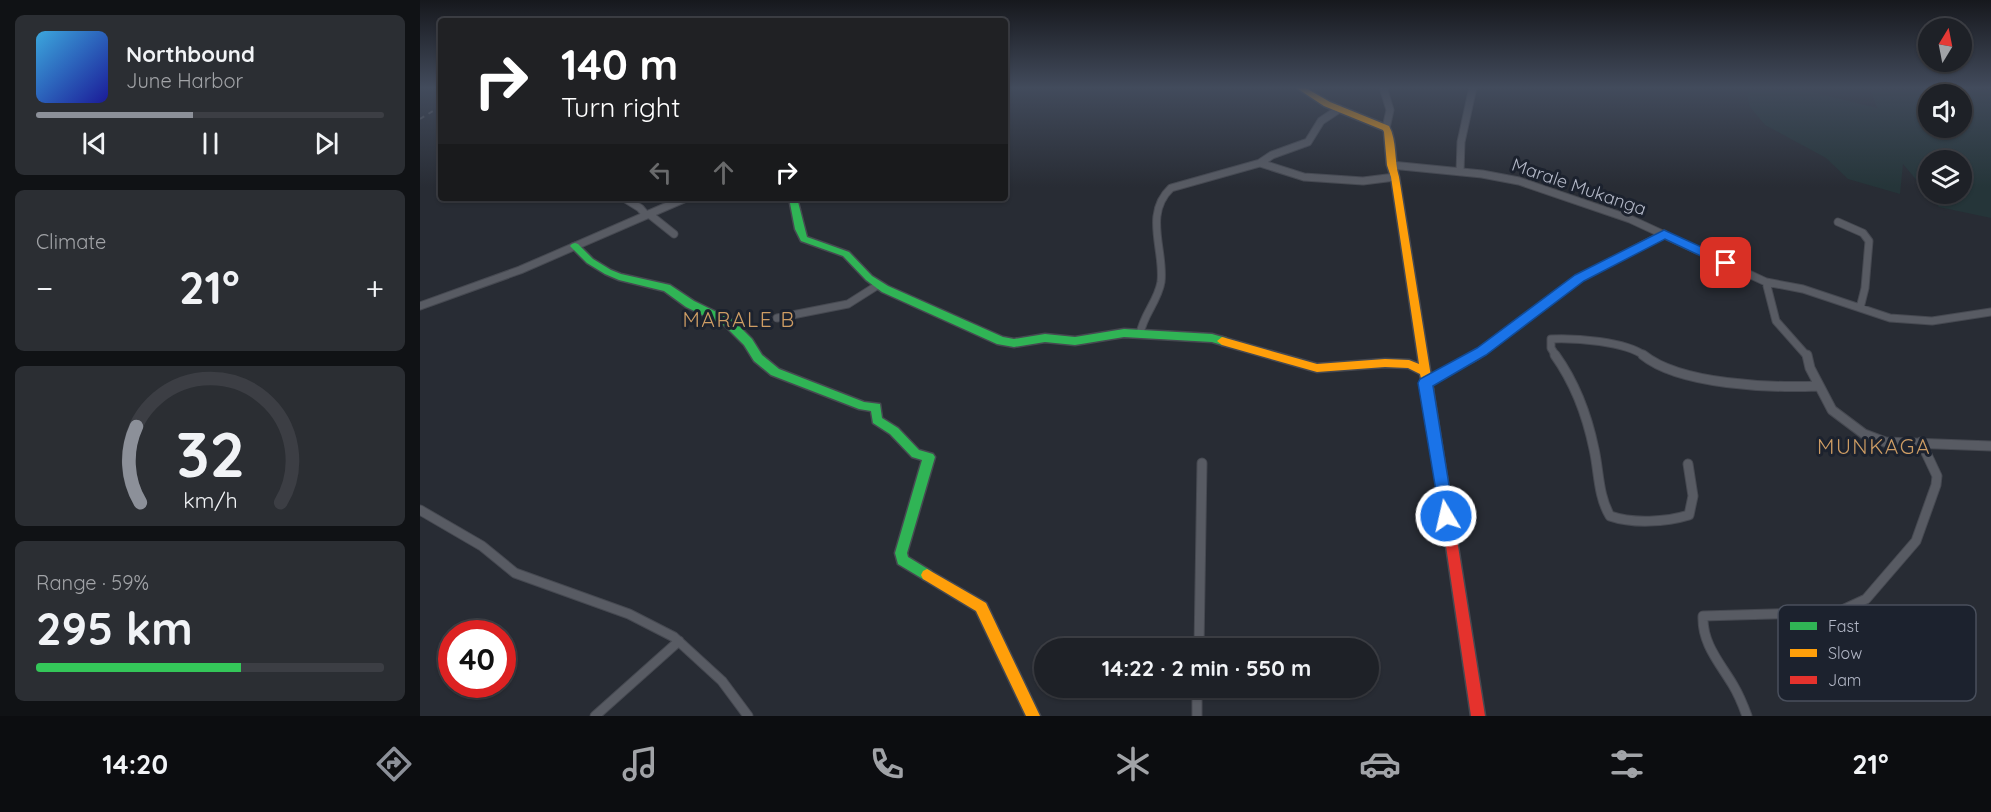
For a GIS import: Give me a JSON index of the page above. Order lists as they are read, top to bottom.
{
  "streets": {
    "street": ["Marale Mukanga"]
  },
  "districts": ["MARALE B", "MUNKAGA"],
  "legend": ["Fast", "Slow", "Jam"],
  "north": "top",
  "page": {
    "turn": ["140 m", "Turn right"],
    "song": ["Northbound", "June Harbor"],
    "tile": [
      "Climate",
      ["Range · 59%", "295 km"]
    ],
    "heat": ["−", "21°", "+"],
    "limit": "40",
    "trip": "14:22 · 2 min · 550 m",
    "tabs": ["14:20", "21°"],
    "gauge": ["32", "km/h"]
  }
}
